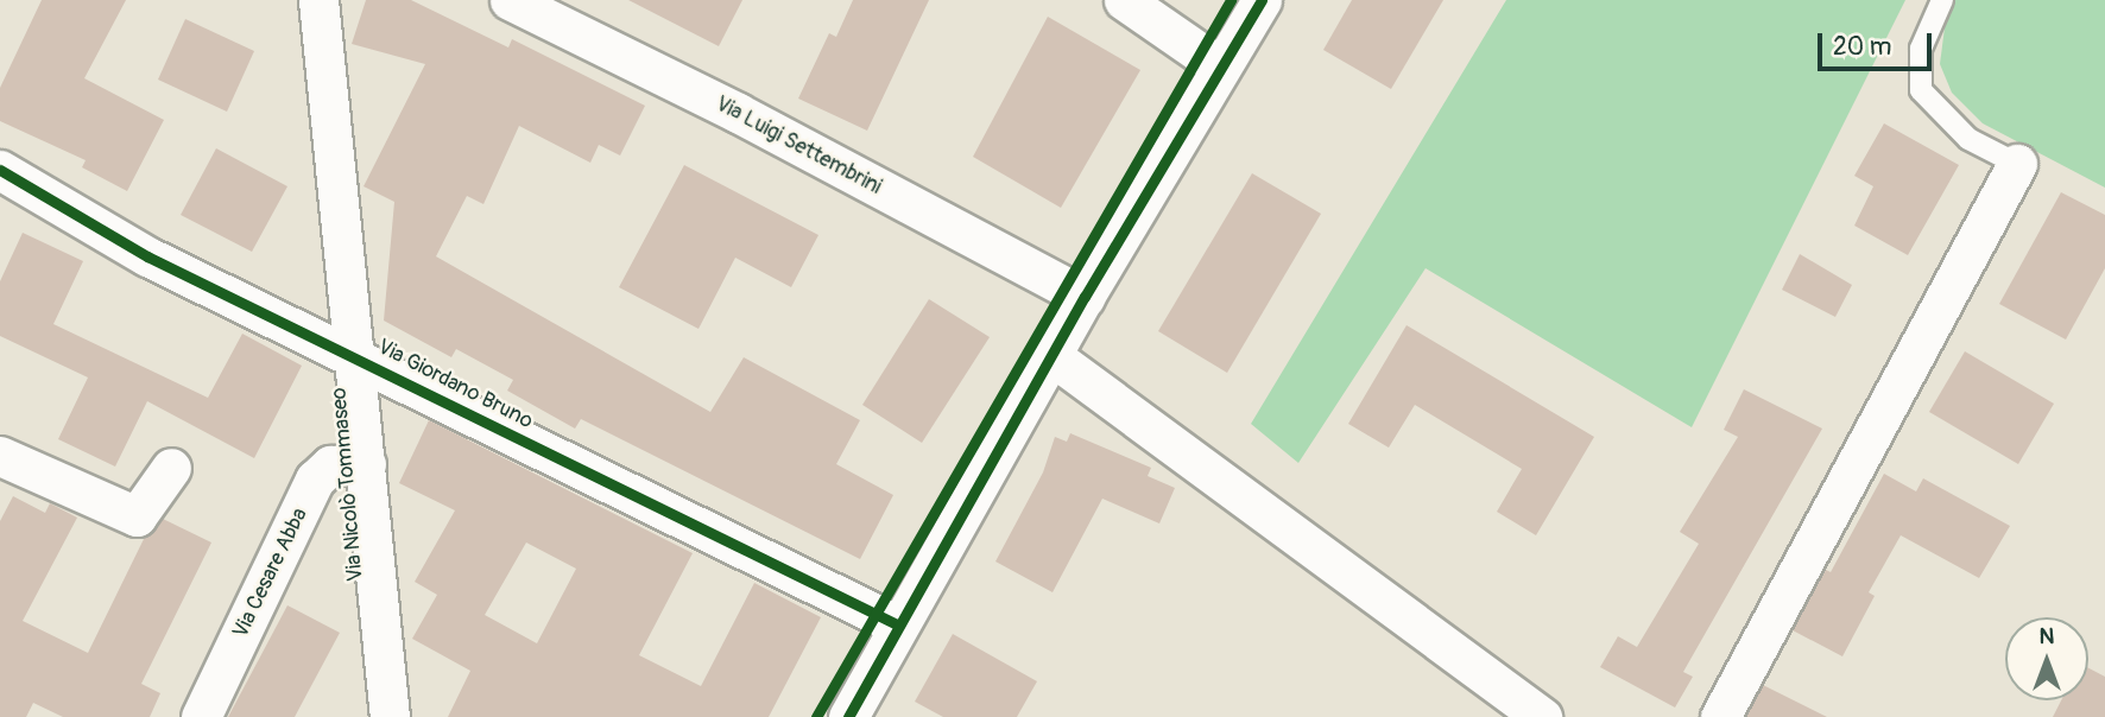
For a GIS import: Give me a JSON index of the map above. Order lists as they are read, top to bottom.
{
  "streets": {
    "street": [
      "Via Luigi Settembrini",
      "Via Giordano Bruno",
      "Via Nicolò Tommaseo",
      "Via Cesare Abba"
    ]
  },
  "crossings": [
    ["Via Giordano Bruno", "Via Nicolò Tommaseo"],
    ["Via Nicolò Tommaseo", "Via Cesare Abba"]
  ],
  "scale_bar": "20 m",
  "north": "top"
}
